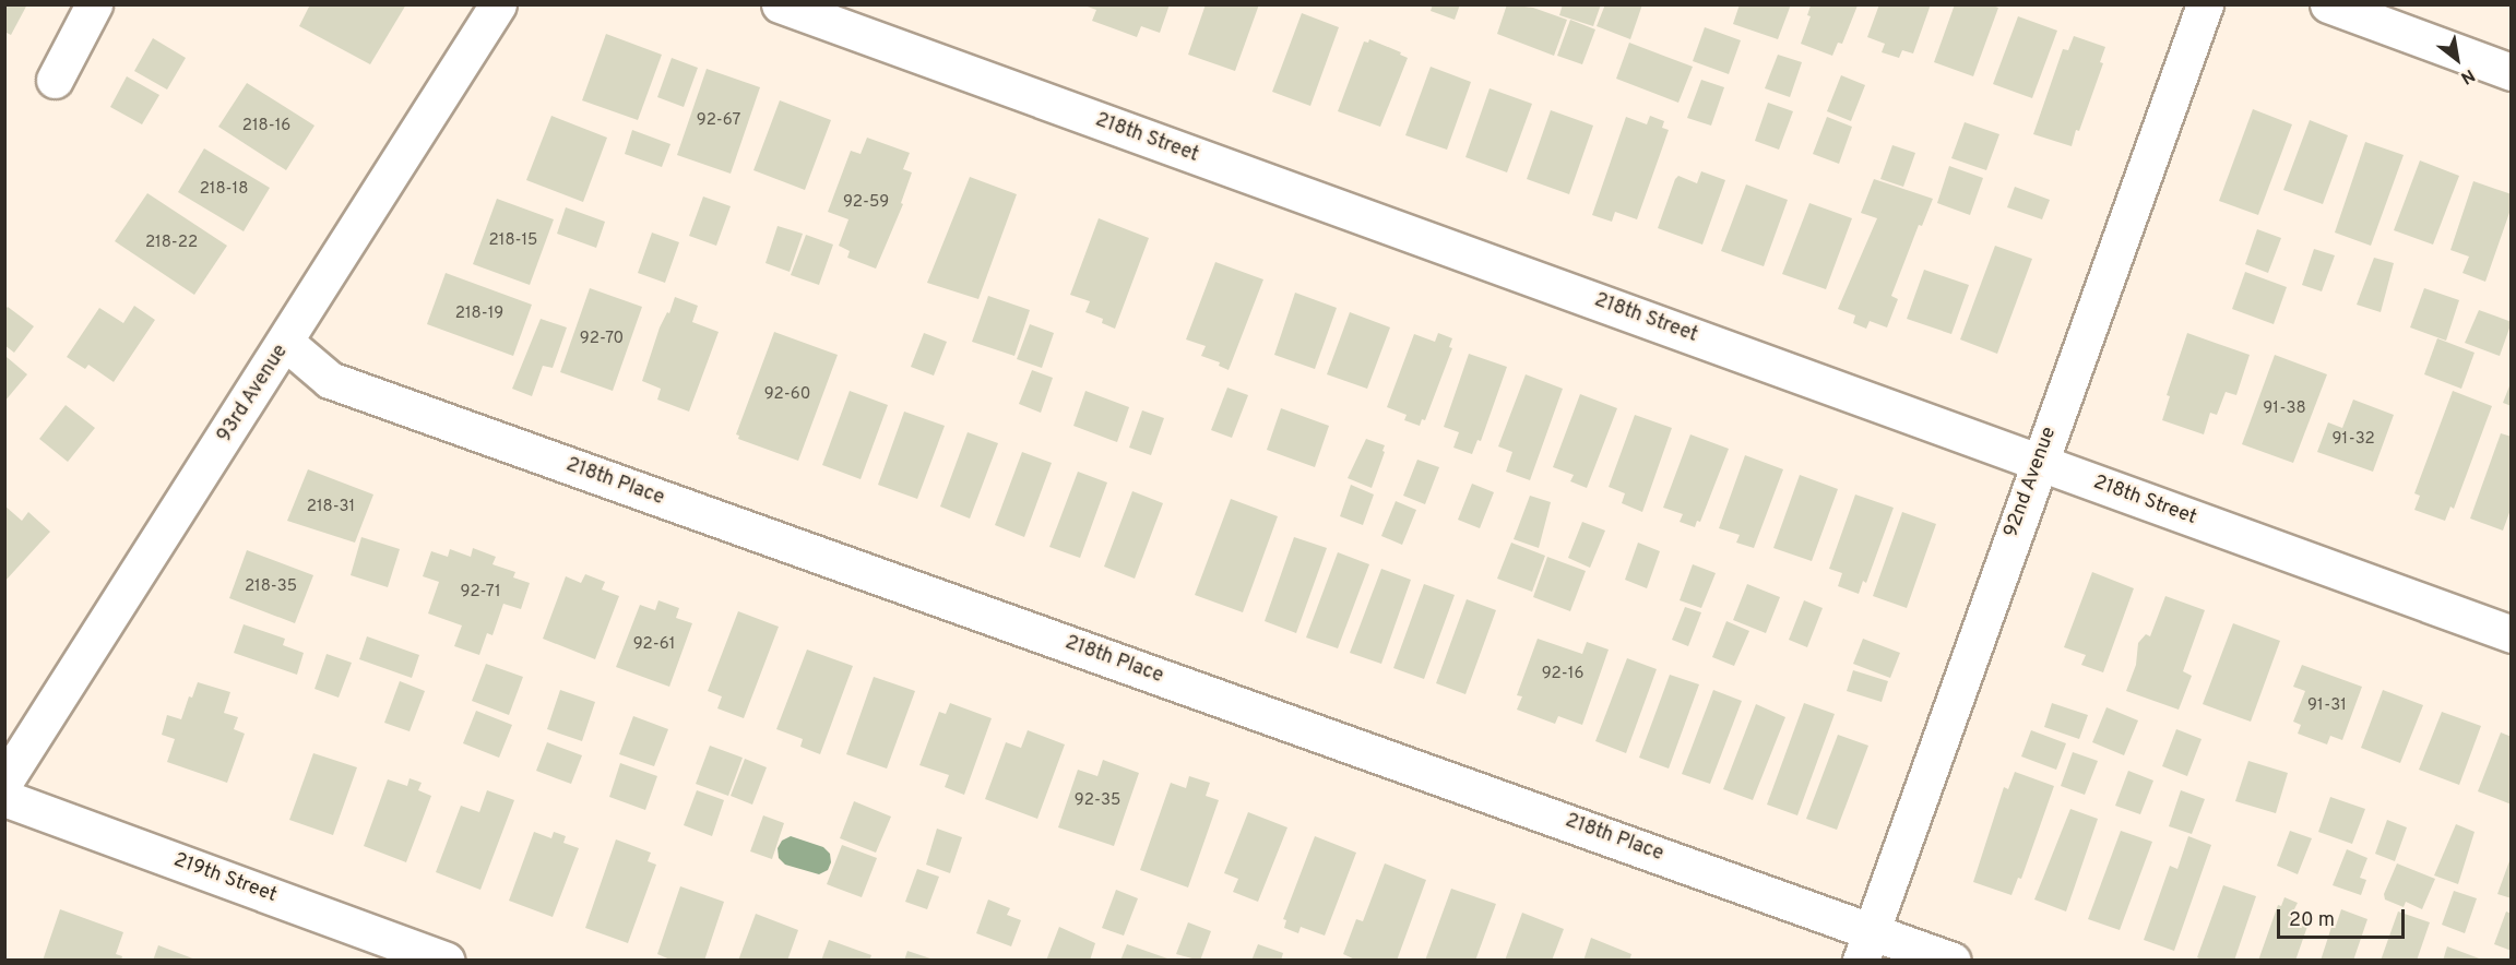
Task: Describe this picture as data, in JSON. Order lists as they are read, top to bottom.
{
  "streets": {
    "street": [
      "218th Street",
      "93rd Avenue",
      "218th Place",
      "92nd Avenue",
      "219th Street"
    ]
  },
  "crossings": [
    ["218th Street", "92nd Avenue"],
    ["93rd Avenue", "218th Place"],
    ["218th Place", "92nd Avenue"]
  ],
  "house_numbers": [
    "92-67",
    "218-16",
    "218-18",
    "92-59",
    "218-15",
    "218-22",
    "218-19",
    "92-70",
    "92-60",
    "91-38",
    "91-32",
    "218-31",
    "218-35",
    "92-71",
    "92-61",
    "92-16",
    "91-31",
    "92-35"
  ],
  "scale_bar": "20 m",
  "north": "bottom right"
}
